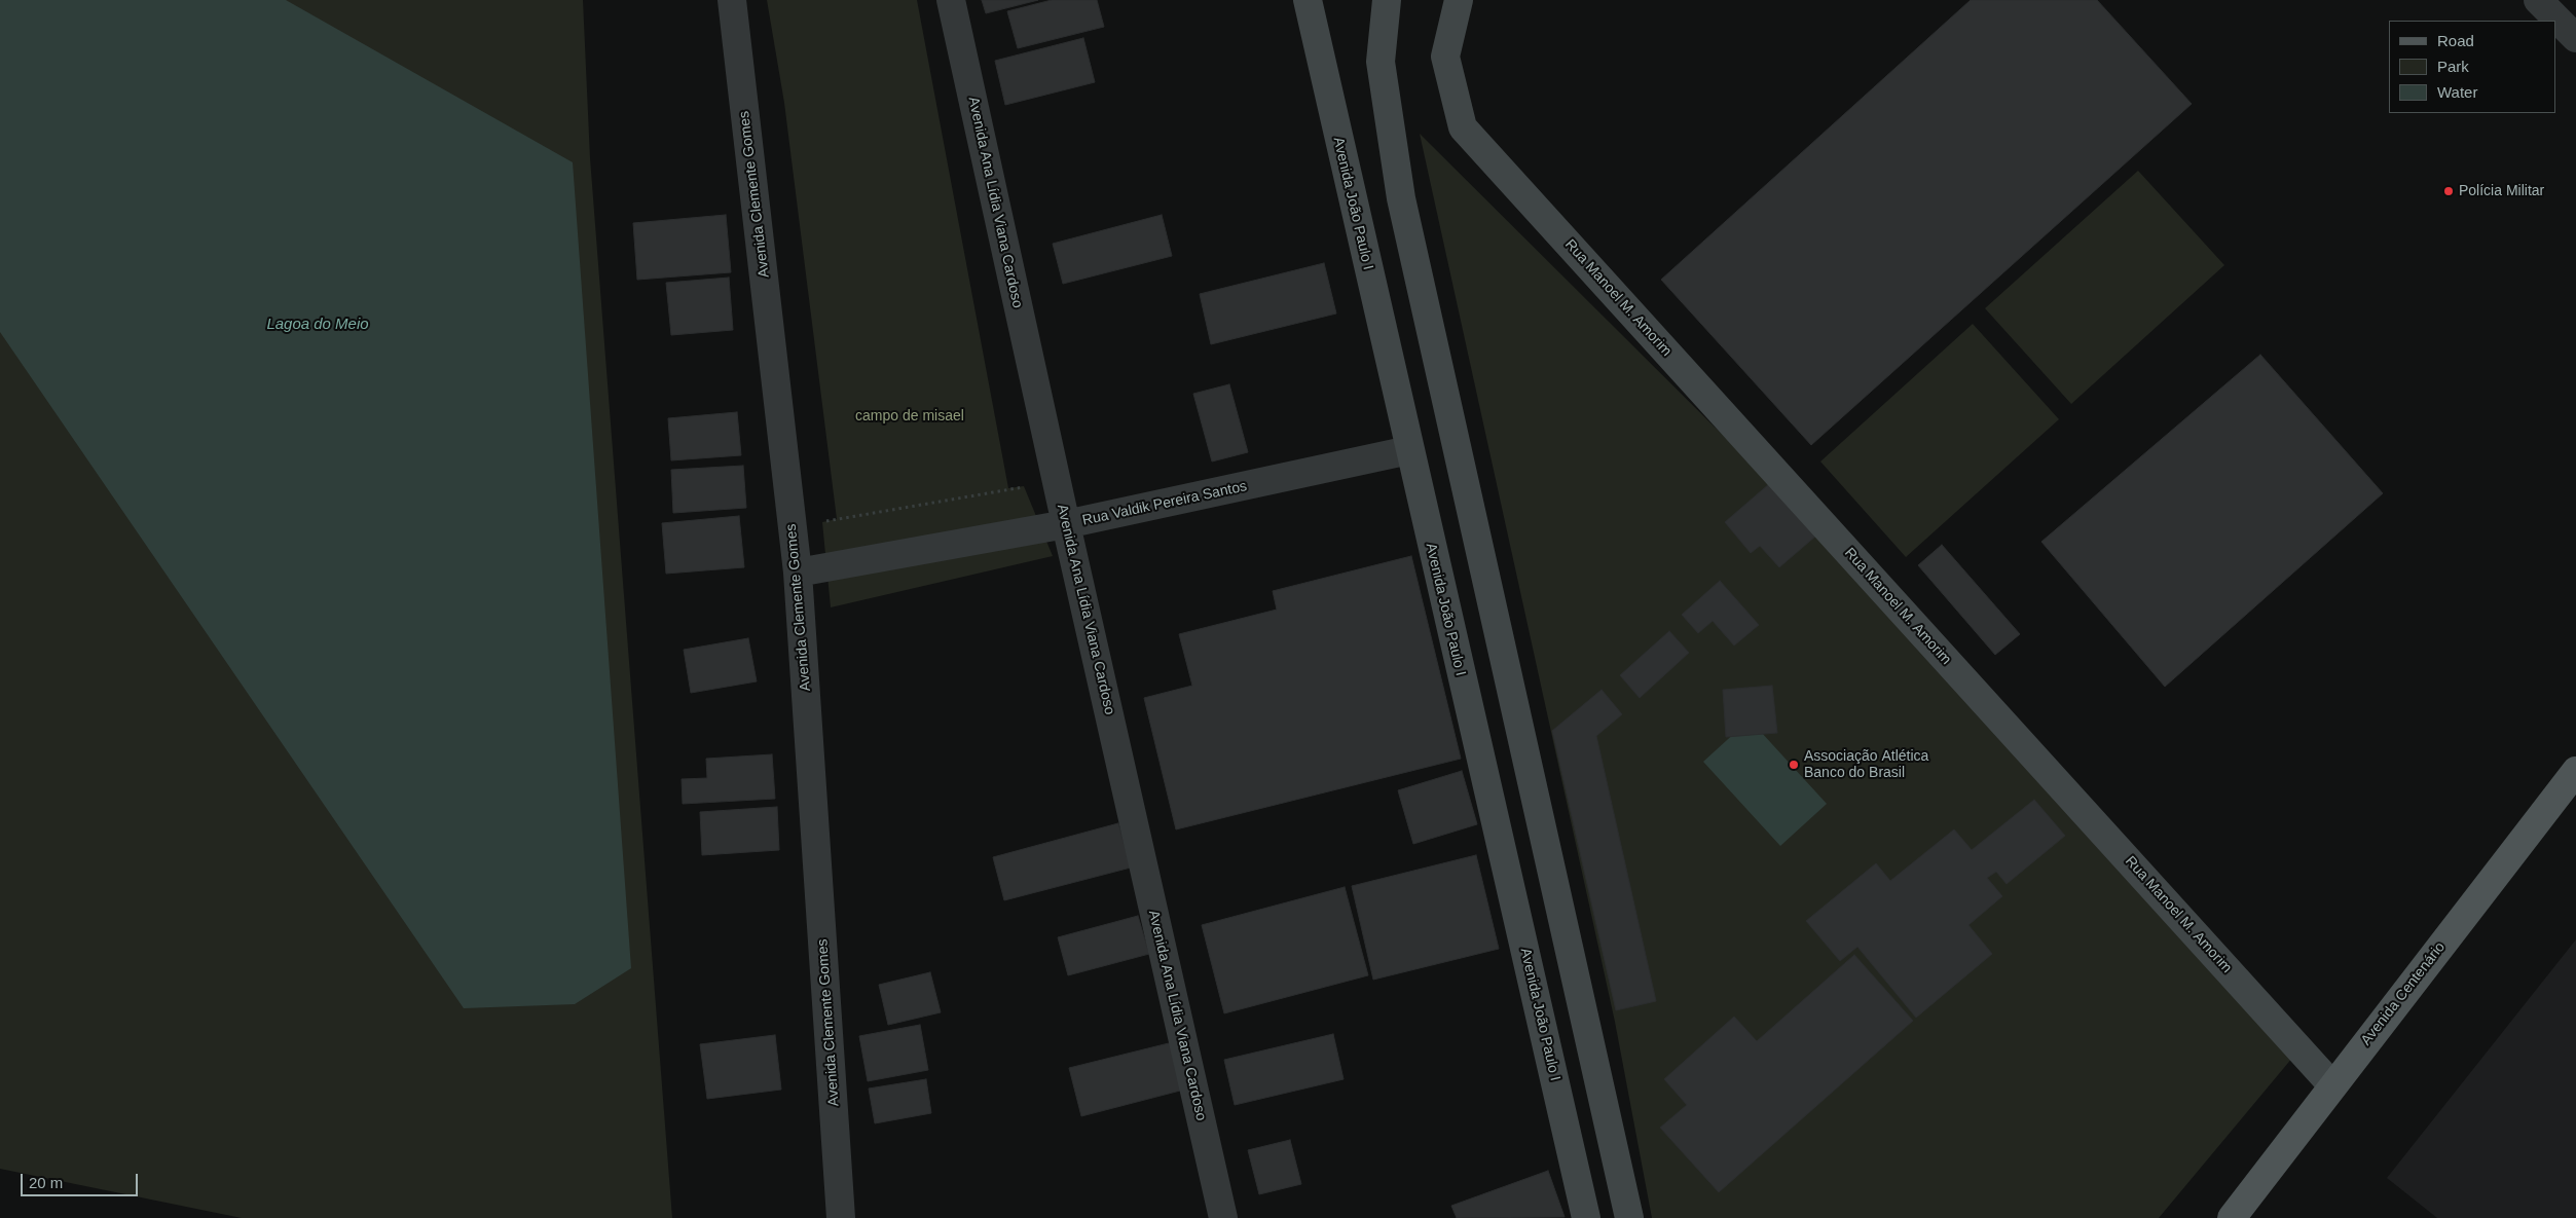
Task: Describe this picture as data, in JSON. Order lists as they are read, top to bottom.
{
  "streets": {
    "main road": ["Avenida João Paulo I", "Rua Manoel M. Amorim", "Avenida Centenário"],
    "street": ["Avenida Clemente Gomes", "Avenida Ana Lídia Viana Cardoso", "Rua Valdik Pereira Santos"]
  },
  "crossings": [
    ["Avenida Clemente Gomes", "Rua Valdik Pereira Santos"],
    ["Avenida Ana Lídia Viana Cardoso", "Rua Valdik Pereira Santos"],
    ["Avenida João Paulo I", "Rua Valdik Pereira Santos"],
    ["Rua Manoel M. Amorim", "Avenida Centenário"]
  ],
  "water": ["Lagoa do Meio"],
  "parks": ["campo de misael"],
  "places": ["Polícia Militar", "Associação Atlética Banco do Brasil"],
  "legend": ["Road", "Park", "Water"],
  "scale_bar": "20 m"
}
